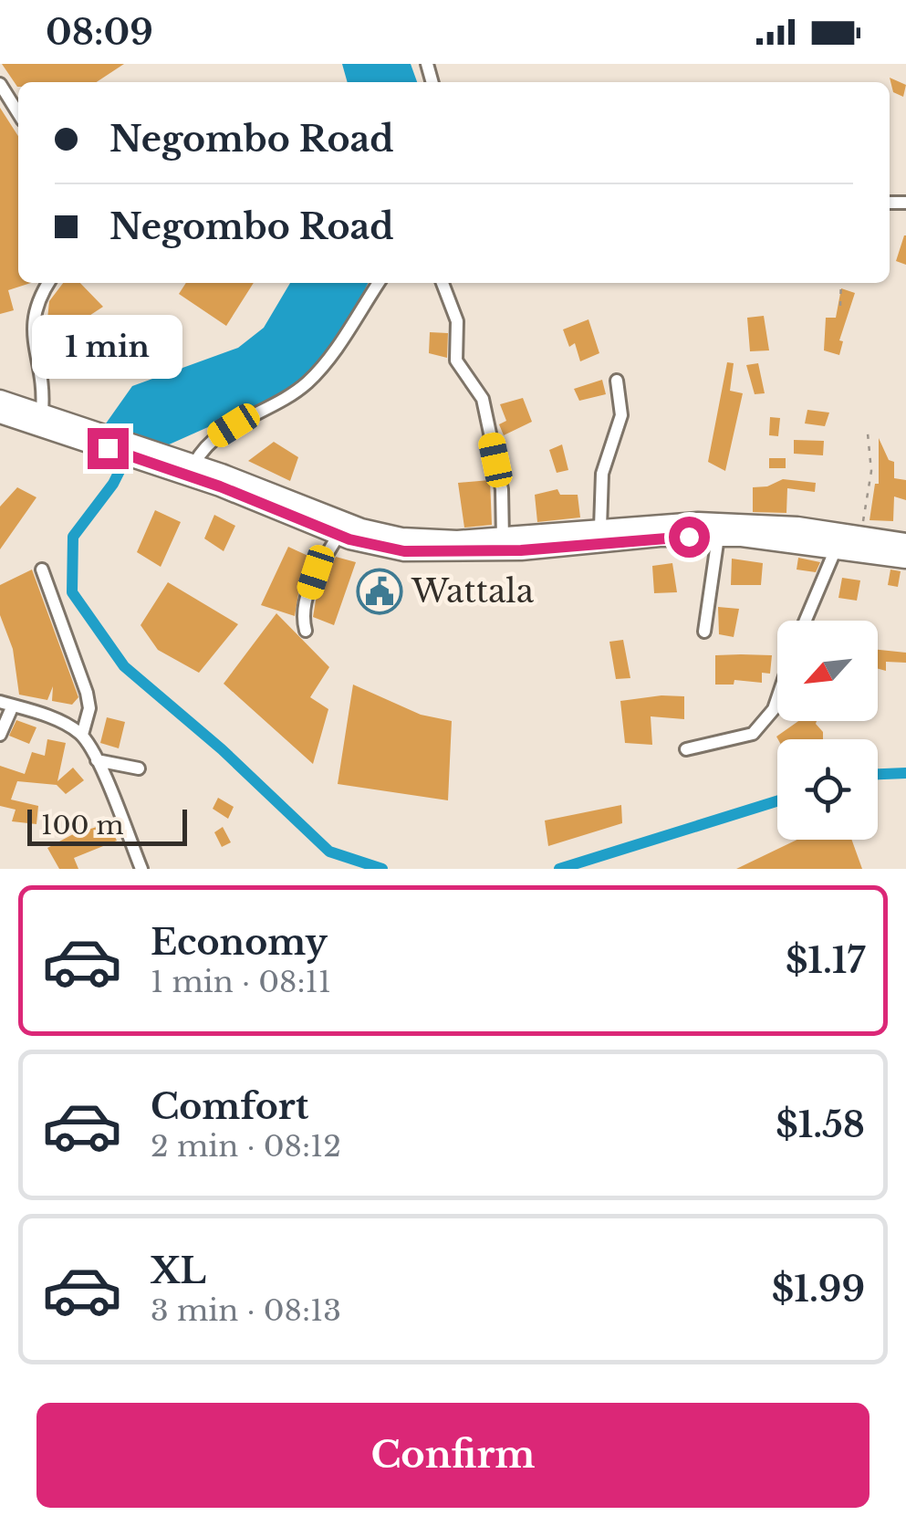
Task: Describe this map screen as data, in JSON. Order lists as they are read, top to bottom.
{
  "places": {
    "public building": ["Wattala"]
  },
  "scale_bar": "100 m",
  "north": "bottom left",
  "page": {
    "status": "08:09",
    "banner": ["Negombo Road", "Negombo Road"],
    "bubble": "1 min",
    "scale": "100 m",
    "list": [
      {
        "name": "Economy",
        "note": "1 min · 08:11",
        "value": "$1.17"
      },
      {
        "name": "Comfort",
        "note": "2 min · 08:12",
        "value": "$1.58"
      },
      {
        "name": "XL",
        "note": "3 min · 08:13",
        "value": "$1.99"
      }
    ],
    "buttons": "Confirm"
  }
}
